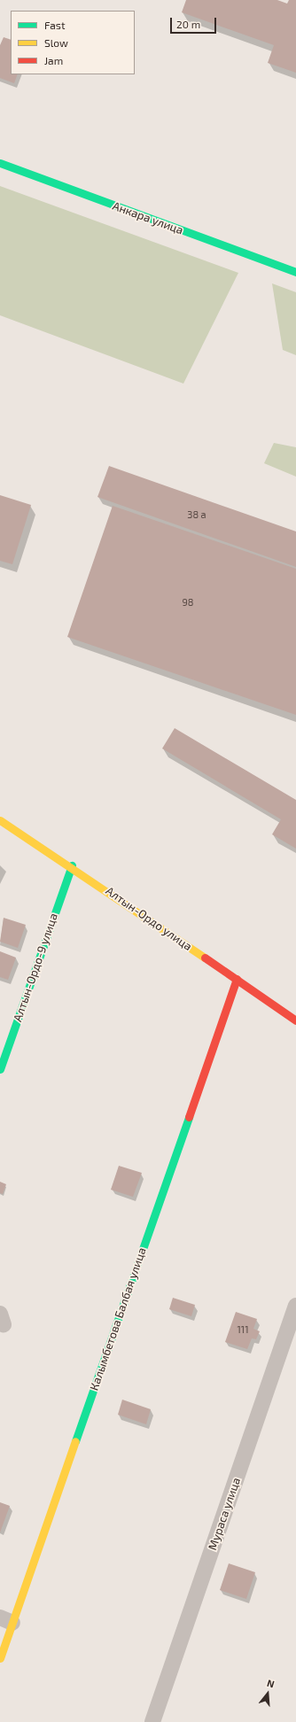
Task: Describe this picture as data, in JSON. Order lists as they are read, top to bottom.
{
  "streets": {
    "street": [
      "Анкара улица",
      "Алтын-Ордо улица",
      "Алтын-Ордо-9 улица",
      "Калымбетова Балбая улица",
      "Мураса улица"
    ]
  },
  "crossings": [
    ["Алтын-Ордо улица", "Алтын-Ордо-9 улица"],
    ["Алтын-Ордо улица", "Калымбетова Балбая улица"]
  ],
  "house_numbers": ["38 а", "98", "111"],
  "legend": ["Fast", "Slow", "Jam"],
  "scale_bar": "20 m",
  "north": "top"
}
